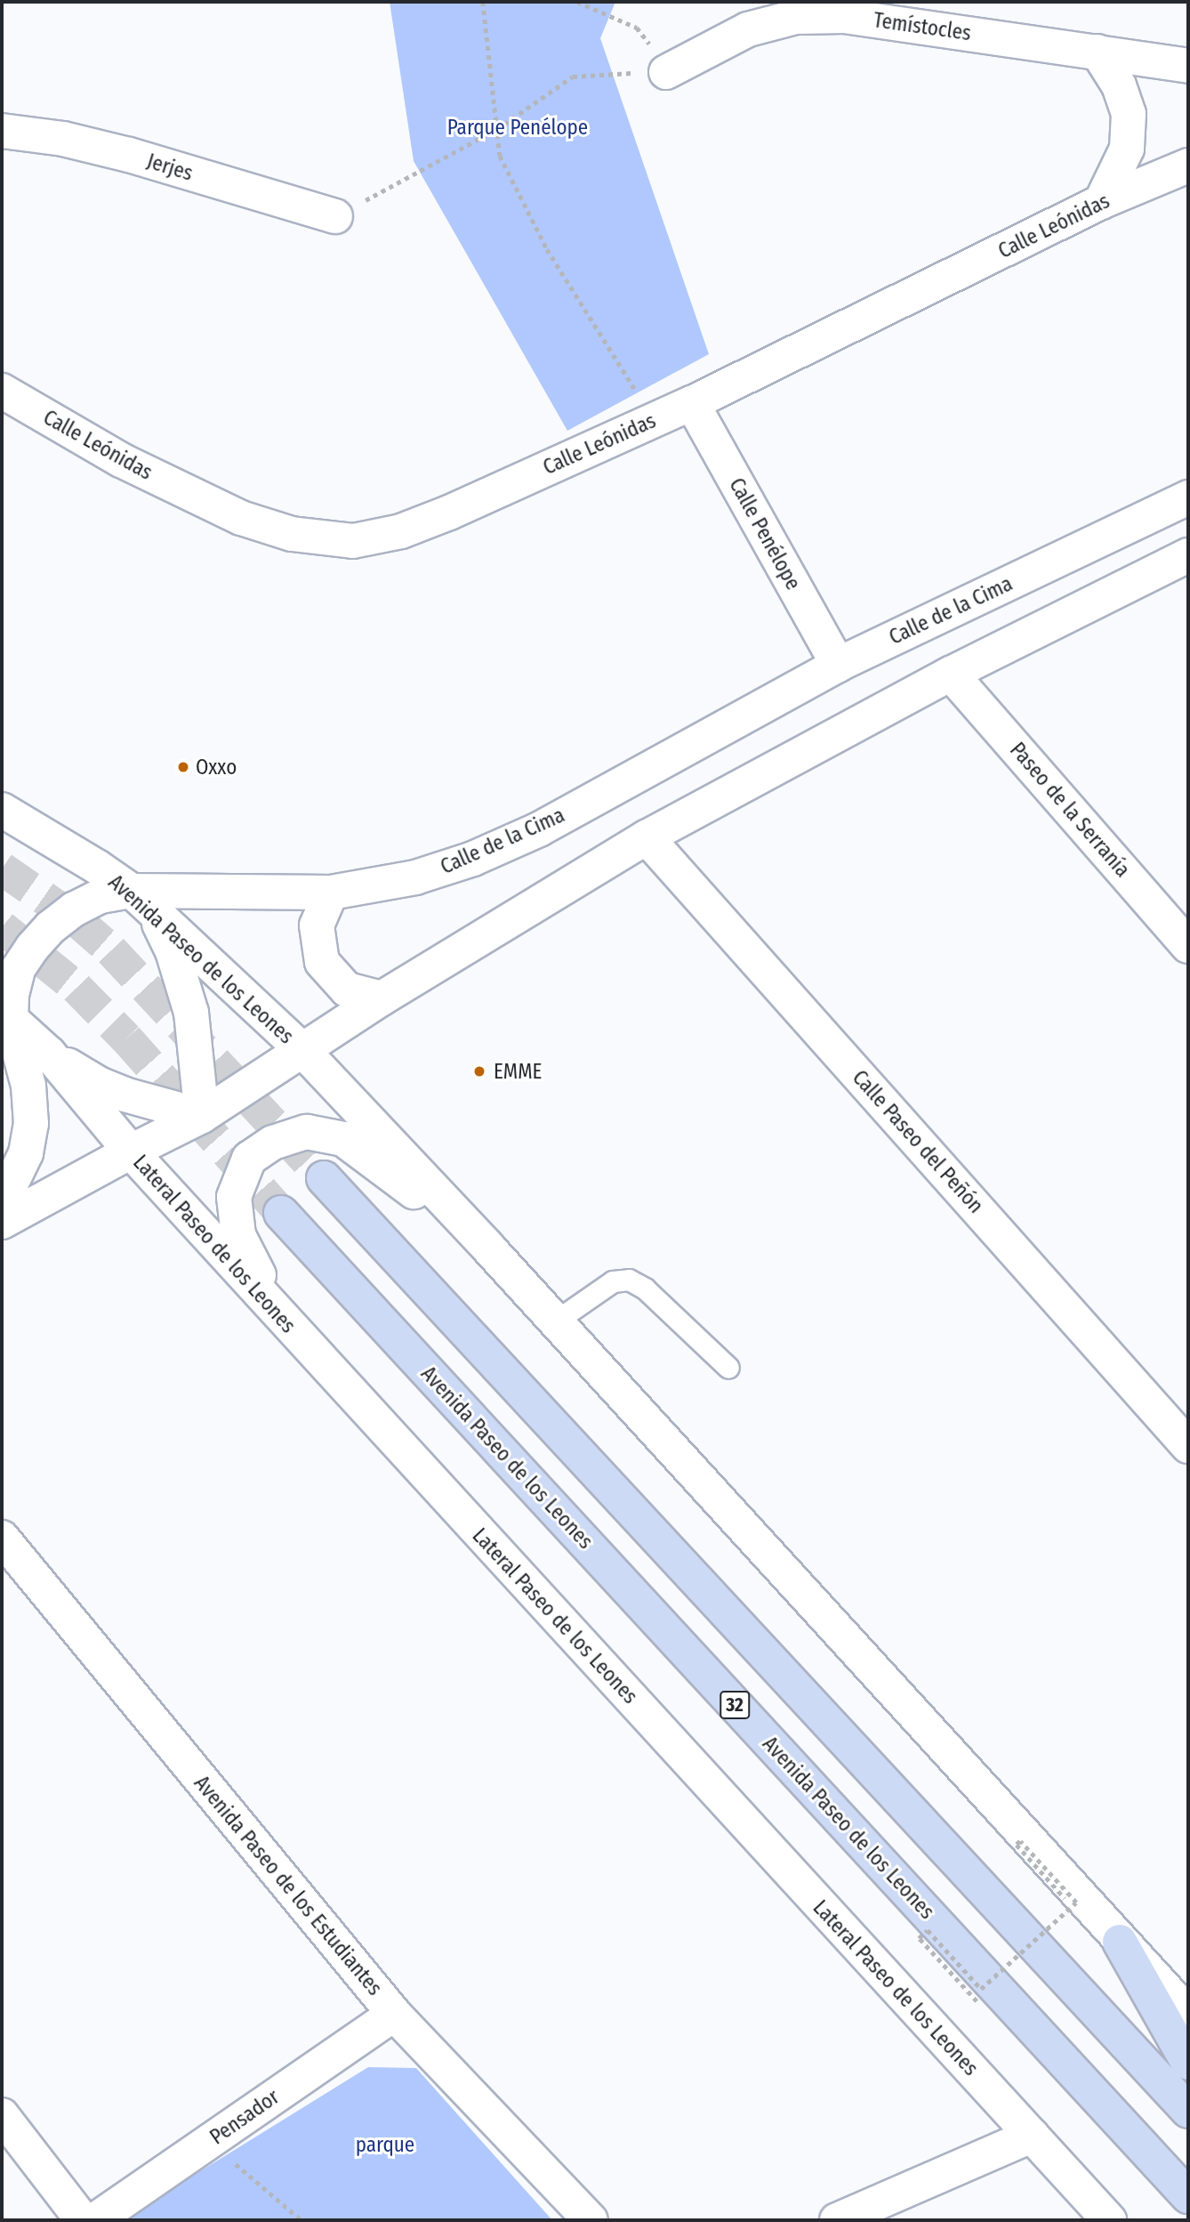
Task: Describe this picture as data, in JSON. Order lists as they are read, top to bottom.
{
  "streets": {
    "main road": ["Avenida Paseo de los Leones", "32"],
    "street": [
      "Temístocles",
      "Jerjes",
      "Calle Leónidas",
      "Calle Penélope",
      "Calle de la Cima",
      "Paseo de la Serranía",
      "Calle Paseo del Peñón",
      "Lateral Paseo de los Leones",
      "Avenida Paseo de los Estudiantes",
      "Pensador"
    ]
  },
  "crossings": [
    ["Calle Leónidas", "Calle Penélope"],
    ["Calle Penélope", "Calle de la Cima"],
    ["Calle de la Cima", "Avenida Paseo de los Leones"],
    ["Calle de la Cima", "Lateral Paseo de los Leones"],
    ["Avenida Paseo de los Estudiantes", "Pensador"]
  ],
  "parks": ["Parque Penélope", "parque"],
  "places": ["Oxxo", "EMME"]
}
